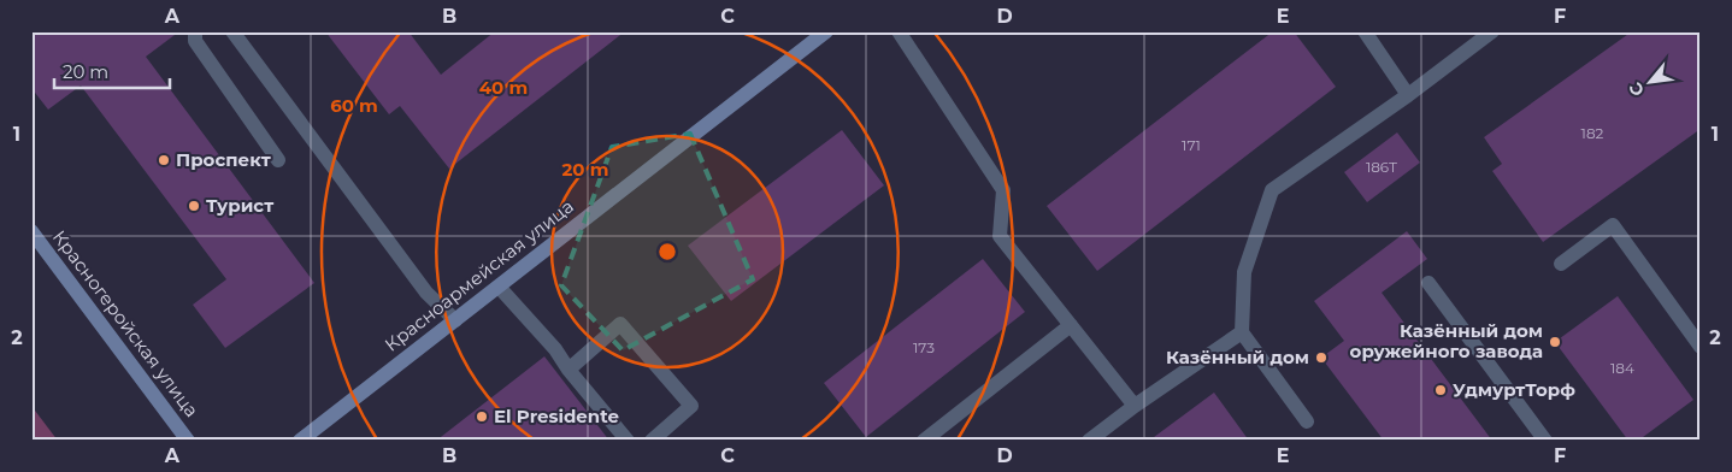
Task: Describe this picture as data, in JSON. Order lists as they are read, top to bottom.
{
  "streets": {
    "street": ["Красноармейская улица", "Красногеройская улица"]
  },
  "places": [
    "Проспект",
    "Турист",
    "Казённый дом оружейного завода",
    "Казённый дом",
    "УдмуртТорф",
    "El Presidente"
  ],
  "house_numbers": [
    "182",
    "171",
    "186Т",
    "173",
    "184"
  ],
  "scale_bar": "20 m",
  "north": "bottom left",
  "grid": {
    "columns": [
      "A",
      "B",
      "C",
      "D",
      "E",
      "F"
    ],
    "rows": ["1", "2"]
  },
  "rings": ["40 m", "60 m", "20 m"]
}
